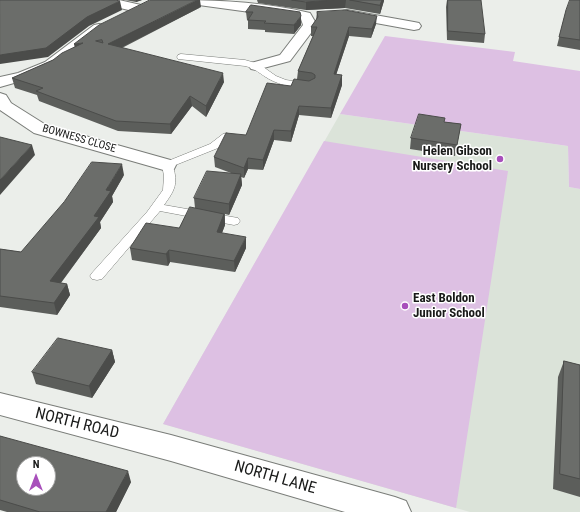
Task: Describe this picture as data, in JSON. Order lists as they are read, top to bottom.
{
  "streets": {
    "street": ["BOWNESS CLOSE", "NORTH ROAD", "NORTH LANE"]
  },
  "crossings": [
    ["NORTH ROAD", "NORTH LANE"]
  ],
  "places": ["Helen Gibson Nursery School", "East Boldon Junior School"],
  "north": "top"
}
